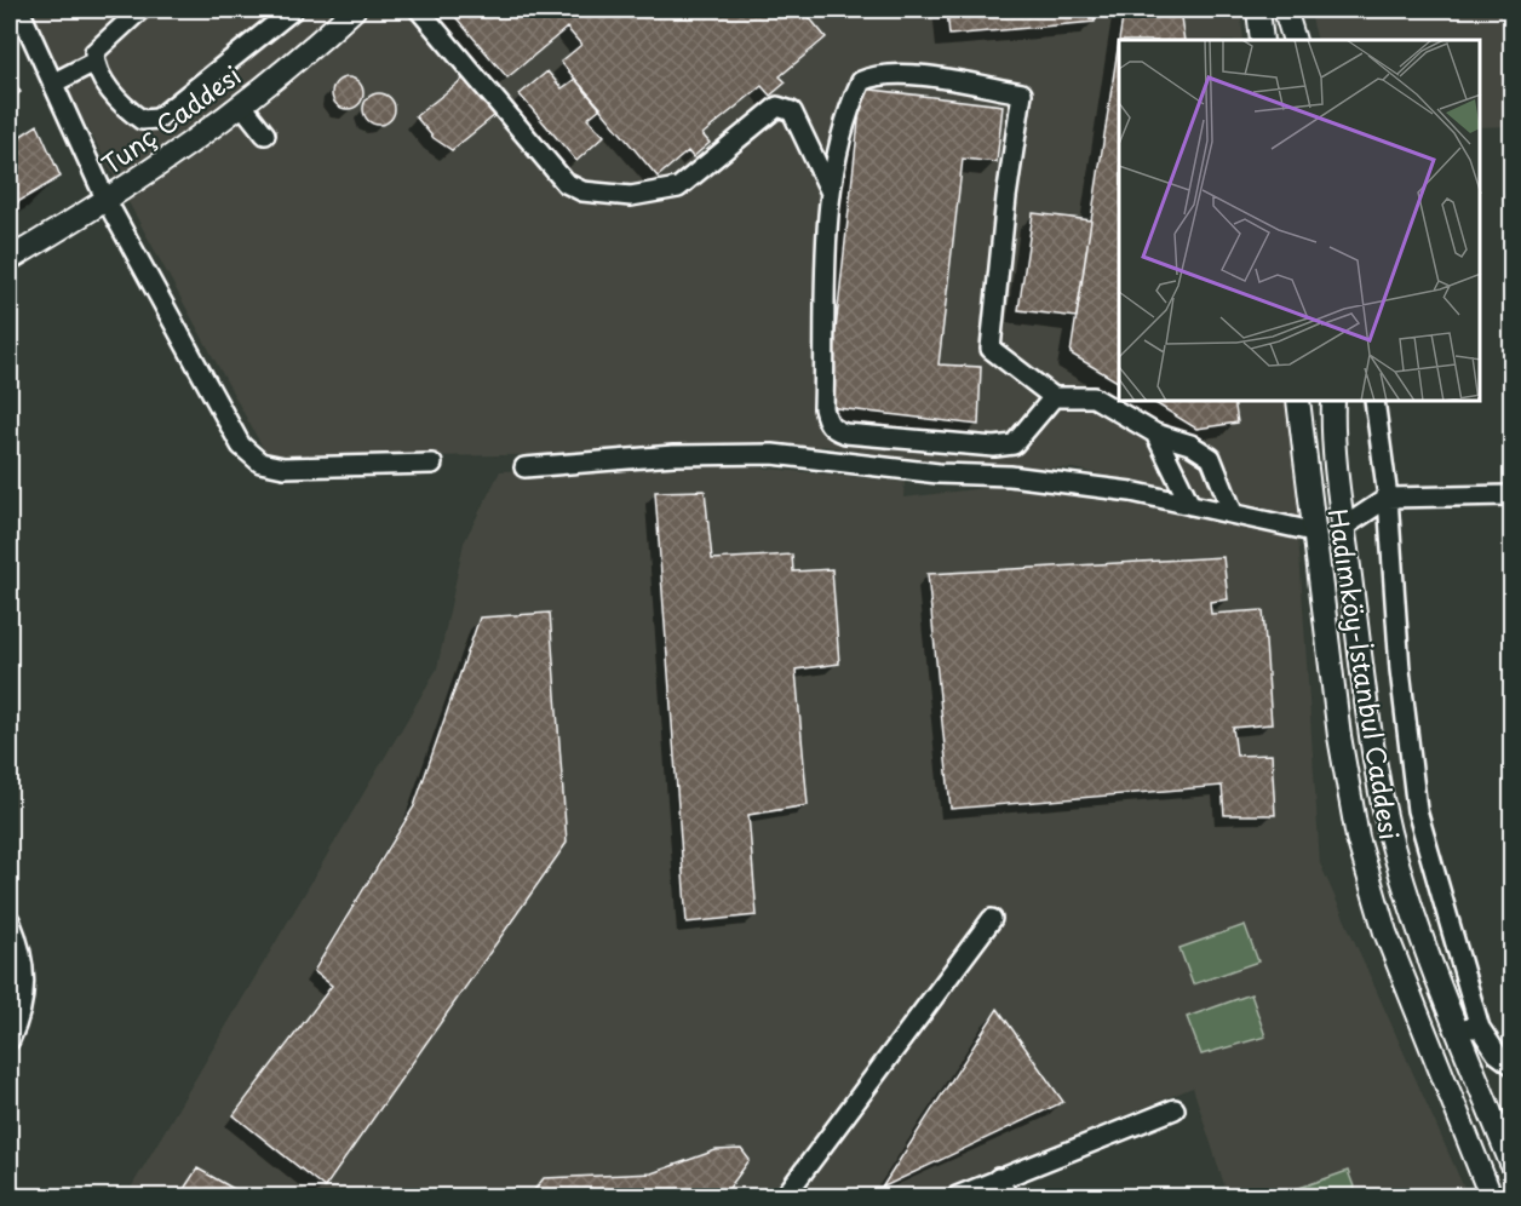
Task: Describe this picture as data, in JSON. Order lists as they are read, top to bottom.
{
  "streets": {
    "main road": ["Tunç Caddesi", "Hadımköy-İstanbul Caddesi"]
  }
}
